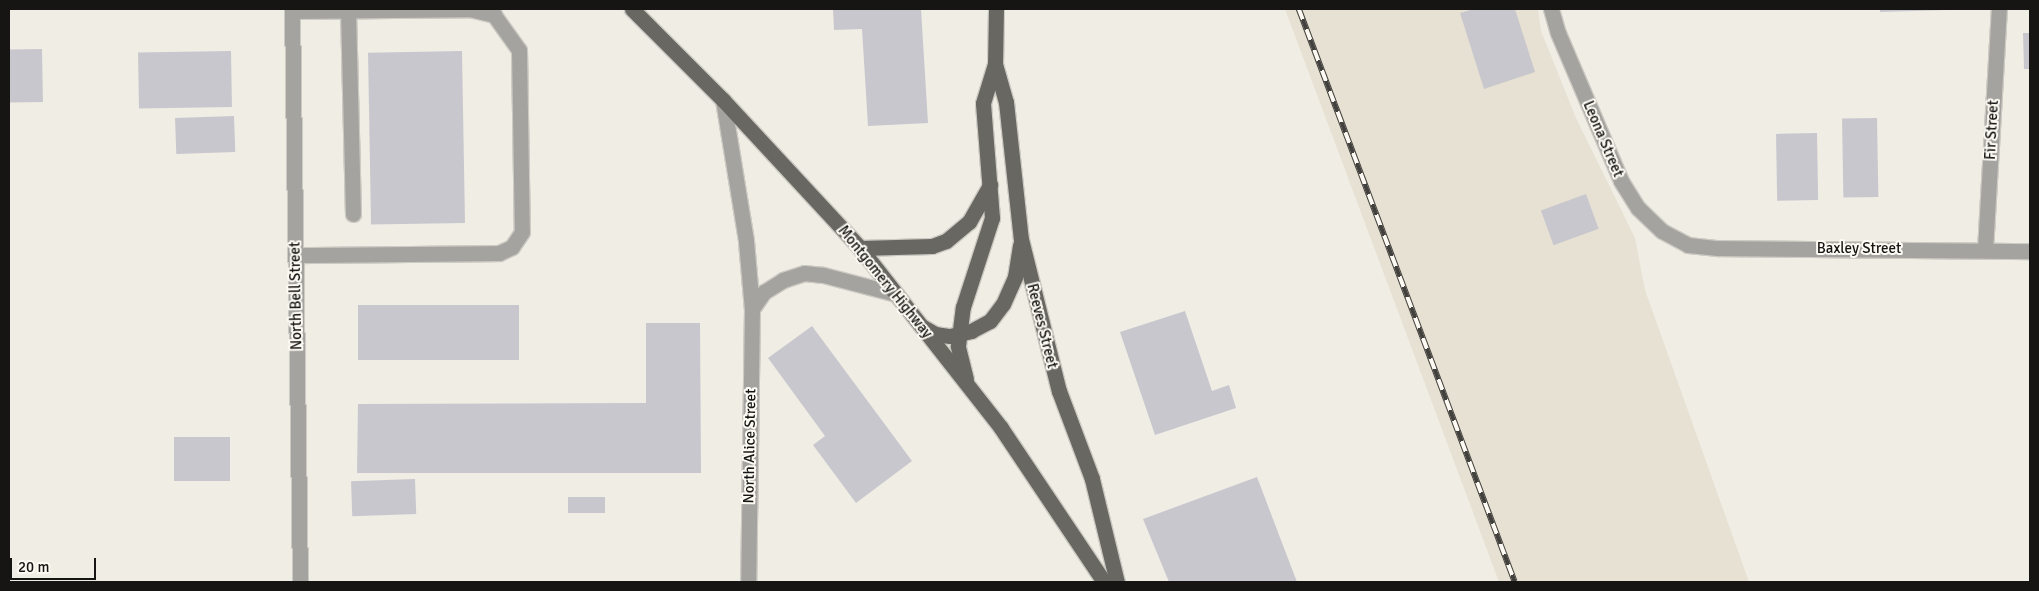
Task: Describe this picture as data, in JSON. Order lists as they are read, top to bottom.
{
  "streets": {
    "main road": ["Montgomery Highway", "Reeves Street"],
    "street": [
      "Fir Street",
      "Leona Street",
      "Baxley Street",
      "North Bell Street",
      "North Alice Street"
    ]
  },
  "crossings": [
    ["Fir Street", "Baxley Street"],
    ["Leona Street", "Baxley Street"],
    ["Montgomery Highway", "Reeves Street"],
    ["Montgomery Highway", "North Alice Street"]
  ],
  "scale_bar": "20 m"
}
